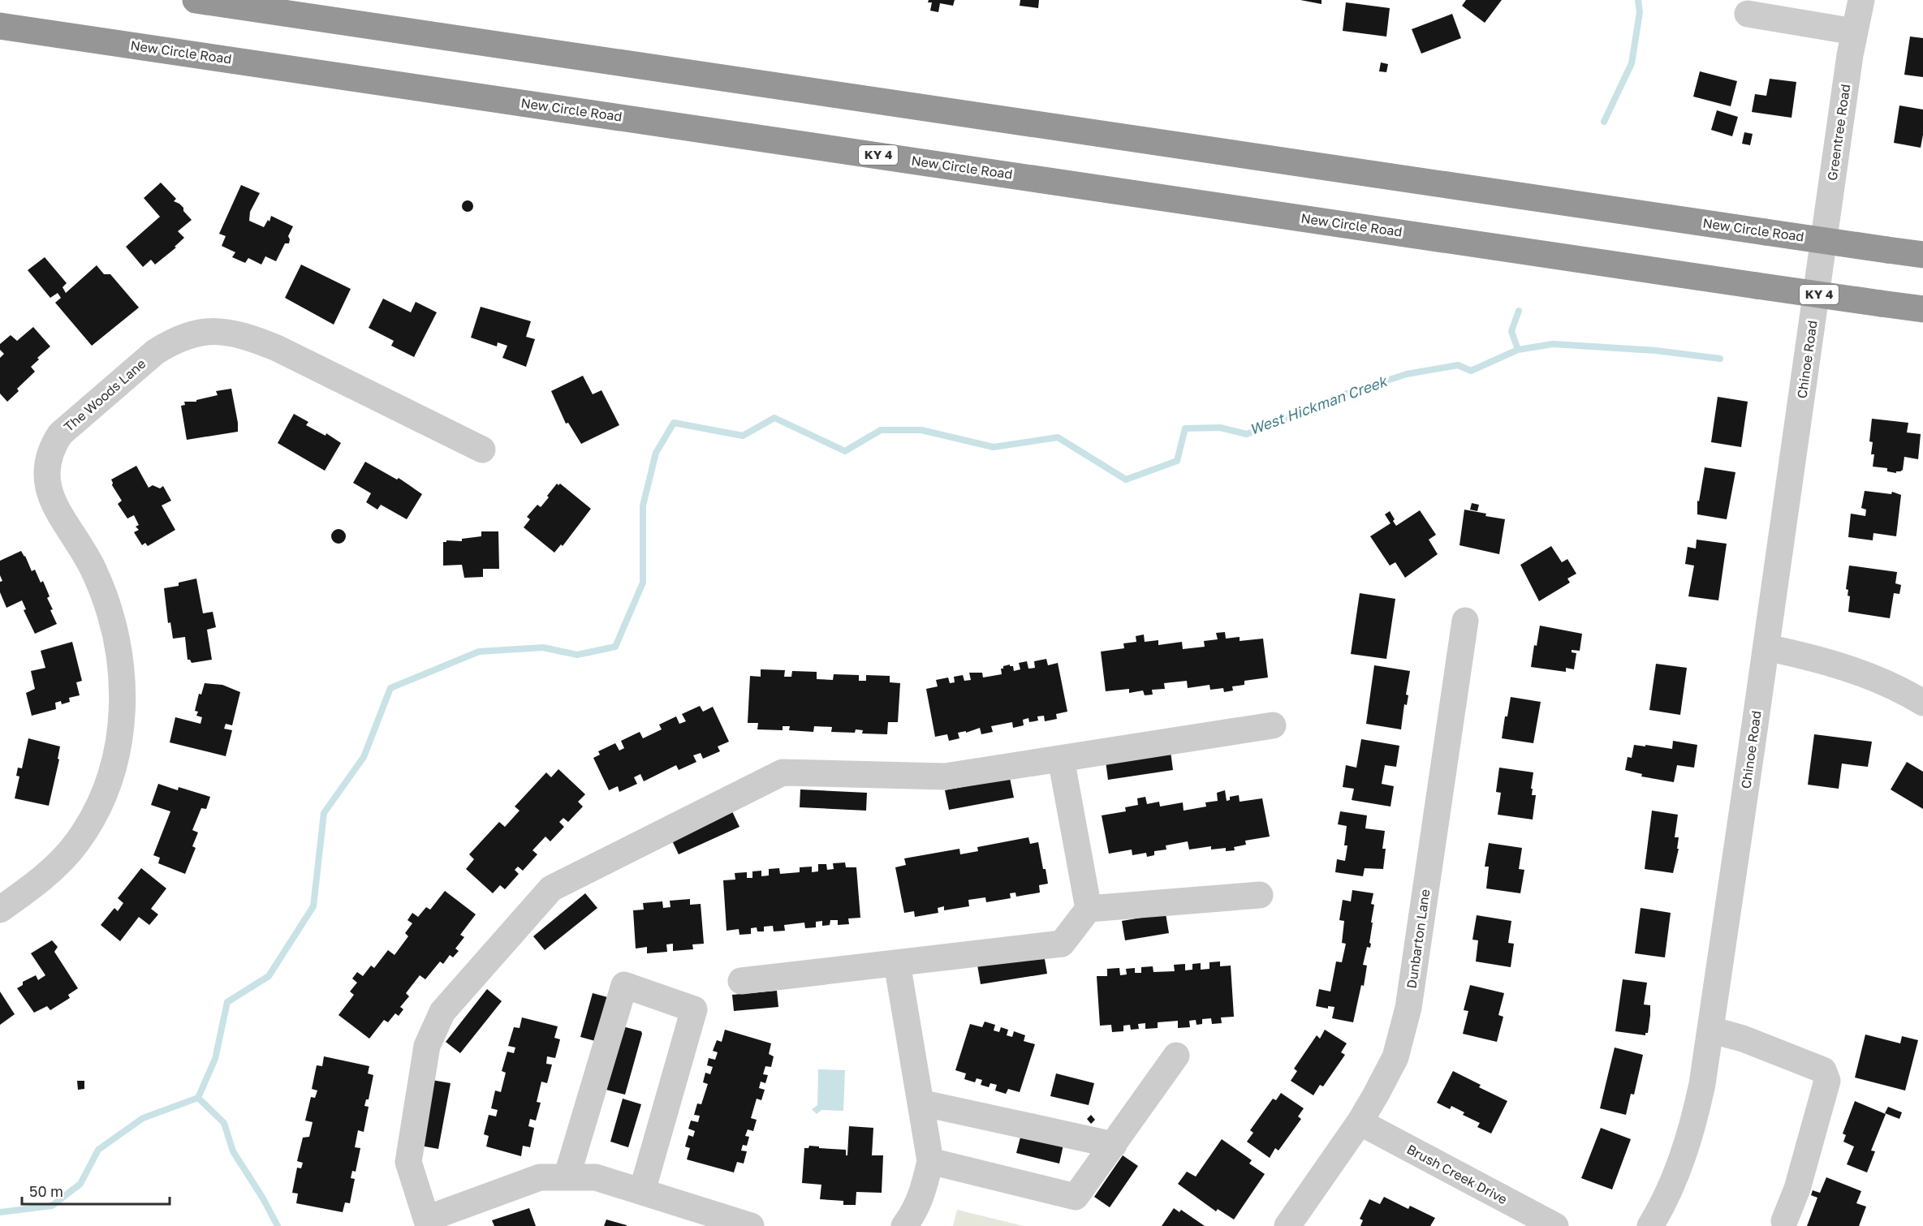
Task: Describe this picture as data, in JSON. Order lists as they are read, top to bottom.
{
  "streets": {
    "highway": ["New Circle Road", "KY 4"],
    "street": [
      "Greentree Road",
      "Chinoe Road",
      "The Woods Lane",
      "Dunbarton Lane",
      "Brush Creek Drive"
    ]
  },
  "crossings": [
    ["Greentree Road", "Chinoe Road"],
    ["Dunbarton Lane", "Brush Creek Drive"]
  ],
  "water": ["West Hickman Creek"],
  "scale_bar": "50 m"
}
